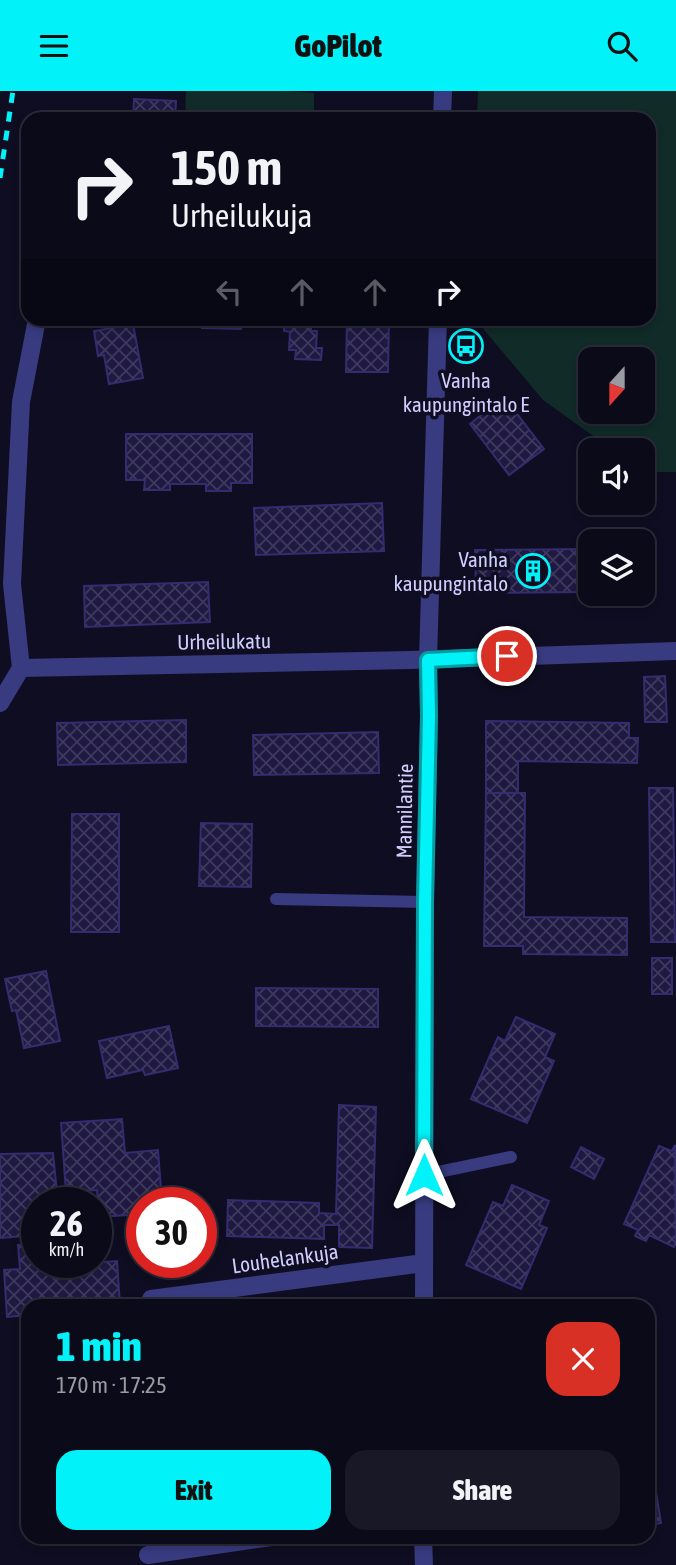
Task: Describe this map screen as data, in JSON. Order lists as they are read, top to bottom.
{
  "streets": {
    "street": ["Urheilukatu", "Mannilantie", "Louhelankuja"]
  },
  "crossings": [
    ["Urheilukatu", "Mannilantie"],
    ["Mannilantie", "Louhelankuja"]
  ],
  "places": {
    "bus stop": ["Vanha kaupungintalo E"],
    "building": ["Vanha kaupungintalo"]
  },
  "north": "bottom",
  "page": {
    "header": "GoPilot",
    "turn": ["150 m", "Urheilukuja"],
    "speed": "26 km/h",
    "limit": "30",
    "heading": ["1 min", "170 m · 17:25"],
    "buttons": ["Exit", "Share"]
  }
}
